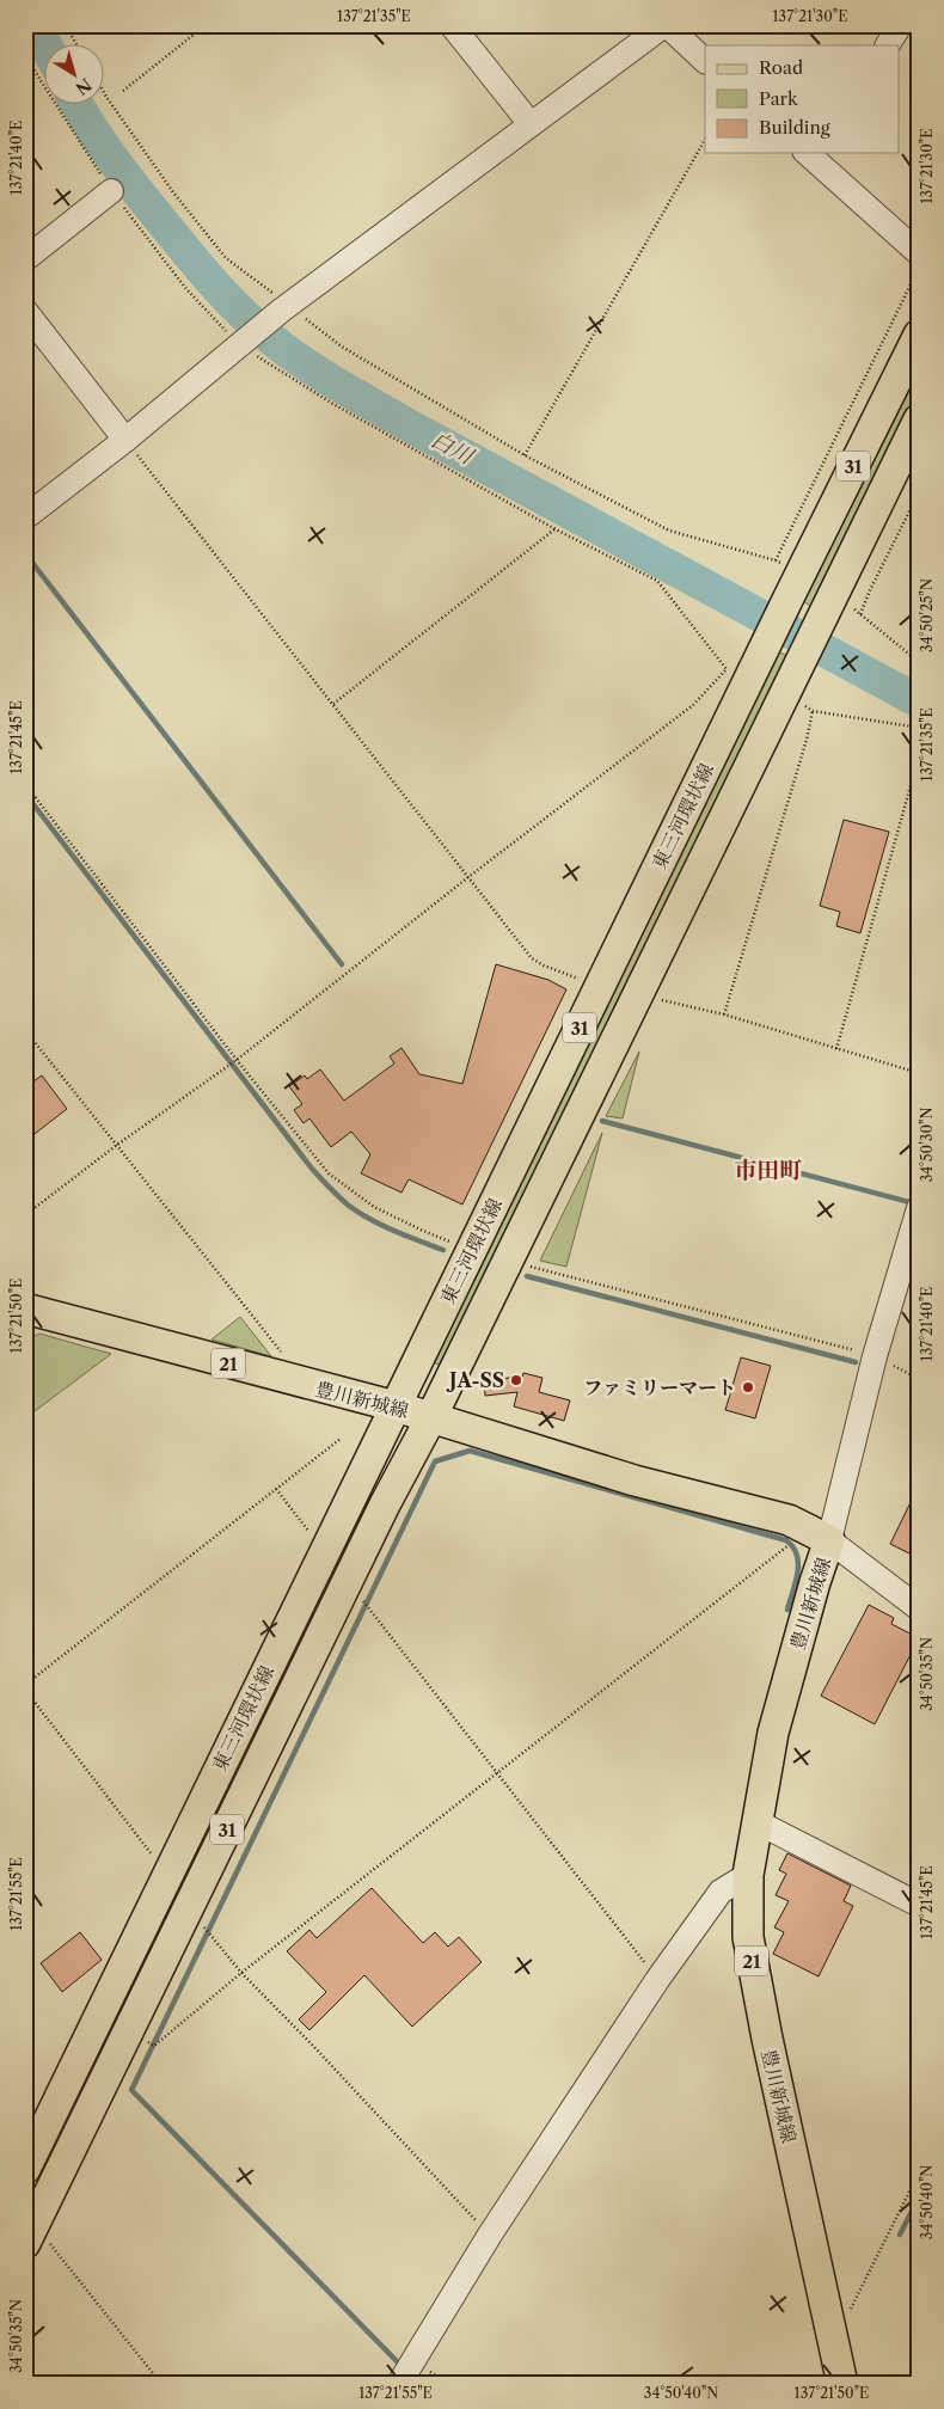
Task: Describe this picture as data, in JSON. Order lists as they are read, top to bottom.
{
  "streets": {
    "main road": [
      "31",
      "東三河環状線",
      "21",
      "豊川新城線"
    ]
  },
  "crossings": [
    ["東三河環状線", "豊川新城線"]
  ],
  "districts": ["市田町"],
  "water": ["白川"],
  "places": ["JA-SS", "ファミリーマート"],
  "legend": ["Road", "Park", "Building"],
  "north": "bottom right",
  "coordinates": [
    "137°21'35\"E",
    "137°21'30\"E",
    "137°21'40\"E",
    "34°50'25\"N",
    "137°21'45\"E",
    "34°50'30\"N",
    "137°21'50\"E",
    "34°50'35\"N",
    "137°21'55\"E",
    "34°50'40\"N"
  ]
}
